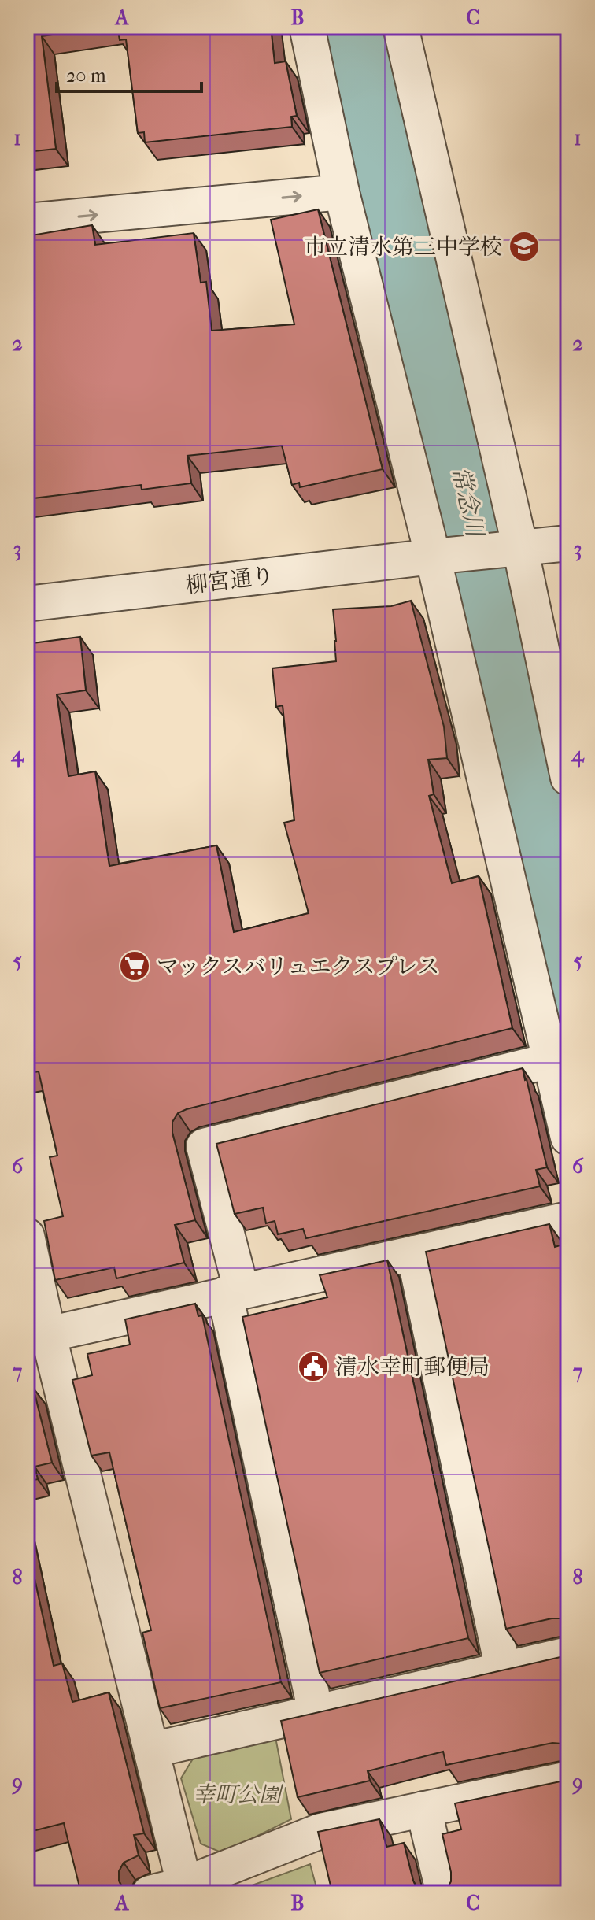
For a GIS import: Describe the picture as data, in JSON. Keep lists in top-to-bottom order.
{
  "streets": {
    "street": ["柳宮通り"]
  },
  "water": ["常念川"],
  "parks": ["幸町公園"],
  "places": {
    "school or university": ["市立清水第三中学校"],
    "supermarket": ["マックスバリュエクスプレス"],
    "public building": ["清水幸町郵便局"]
  },
  "scale_bar": "20 m",
  "grid": {
    "columns": ["A", "B", "C"],
    "rows": [
      "1",
      "2",
      "3",
      "4",
      "5",
      "6",
      "7",
      "8",
      "9"
    ]
  }
}
